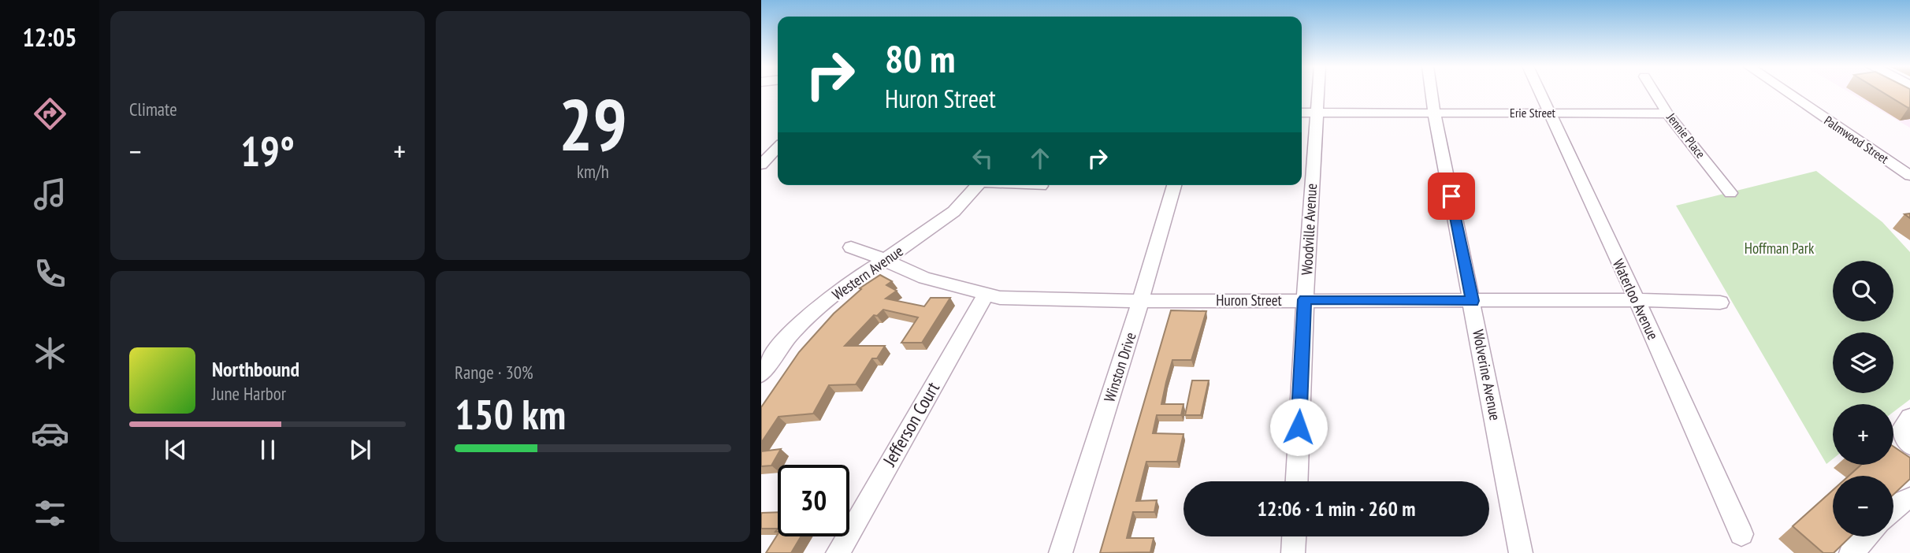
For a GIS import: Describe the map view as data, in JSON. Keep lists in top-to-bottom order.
{
  "streets": {
    "street": [
      "Erie Street",
      "Jennie Place",
      "Palmwood Street",
      "Woodville Avenue",
      "Western Avenue",
      "Waterloo Avenue",
      "Huron Street",
      "Winston Drive",
      "Wolverine Avenue",
      "Jefferson Court"
    ]
  },
  "crossings": [
    ["Erie Street", "Jennie Place"],
    ["Erie Street", "Woodville Avenue"],
    ["Erie Street", "Waterloo Avenue"],
    ["Erie Street", "Wolverine Avenue"],
    ["Woodville Avenue", "Huron Street"],
    ["Western Avenue", "Huron Street"],
    ["Waterloo Avenue", "Huron Street"],
    ["Huron Street", "Winston Drive"],
    ["Huron Street", "Wolverine Avenue"],
    ["Huron Street", "Jefferson Court"]
  ],
  "parks": ["Hoffman Park"],
  "page": {
    "tabs": "12:05",
    "tile": [
      "Climate",
      ["29", "km/h"],
      ["Range · 30%", "150 km"]
    ],
    "turn": ["80 m", "Huron Street"],
    "heat": ["−", "19°", "+"],
    "map_buttons": ["+", "−"],
    "song": ["Northbound", "June Harbor"],
    "limit": "30",
    "trip": "12:06 · 1 min · 260 m"
  }
}
